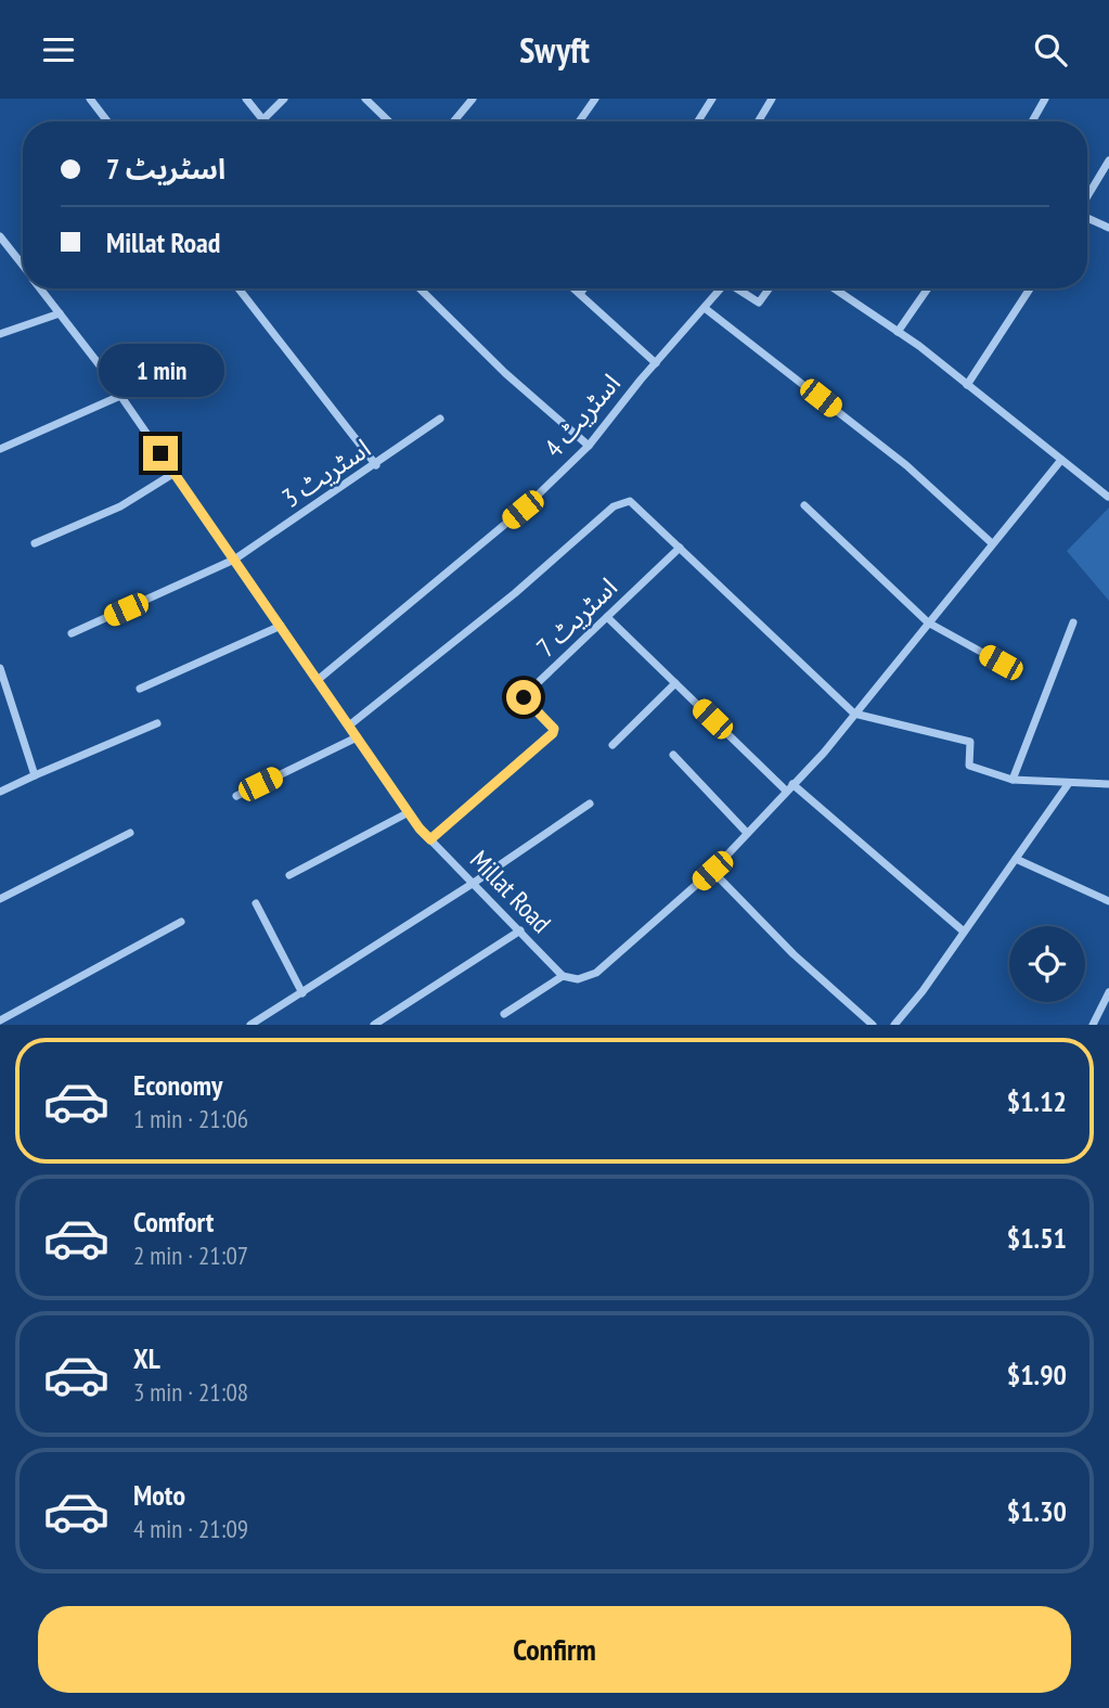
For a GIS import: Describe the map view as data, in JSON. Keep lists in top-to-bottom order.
{
  "streets": {
    "street": [
      "اسٹریٹ 4",
      "اسٹریٹ 3",
      "اسٹریٹ 7",
      "Millat Road"
    ]
  },
  "crossings": [
    ["اسٹریٹ 4", "Millat Road"],
    ["اسٹریٹ 3", "Millat Road"],
    ["اسٹریٹ 7", "Millat Road"]
  ],
  "page": {
    "header": "Swyft",
    "banner": ["اسٹریٹ 7", "Millat Road"],
    "bubble": "1 min",
    "list": [
      {
        "name": "Economy",
        "note": "1 min · 21:06",
        "value": "$1.12"
      },
      {
        "name": "Comfort",
        "note": "2 min · 21:07",
        "value": "$1.51"
      },
      {
        "name": "XL",
        "note": "3 min · 21:08",
        "value": "$1.90"
      },
      {
        "name": "Moto",
        "note": "4 min · 21:09",
        "value": "$1.30"
      }
    ],
    "buttons": "Confirm"
  }
}
